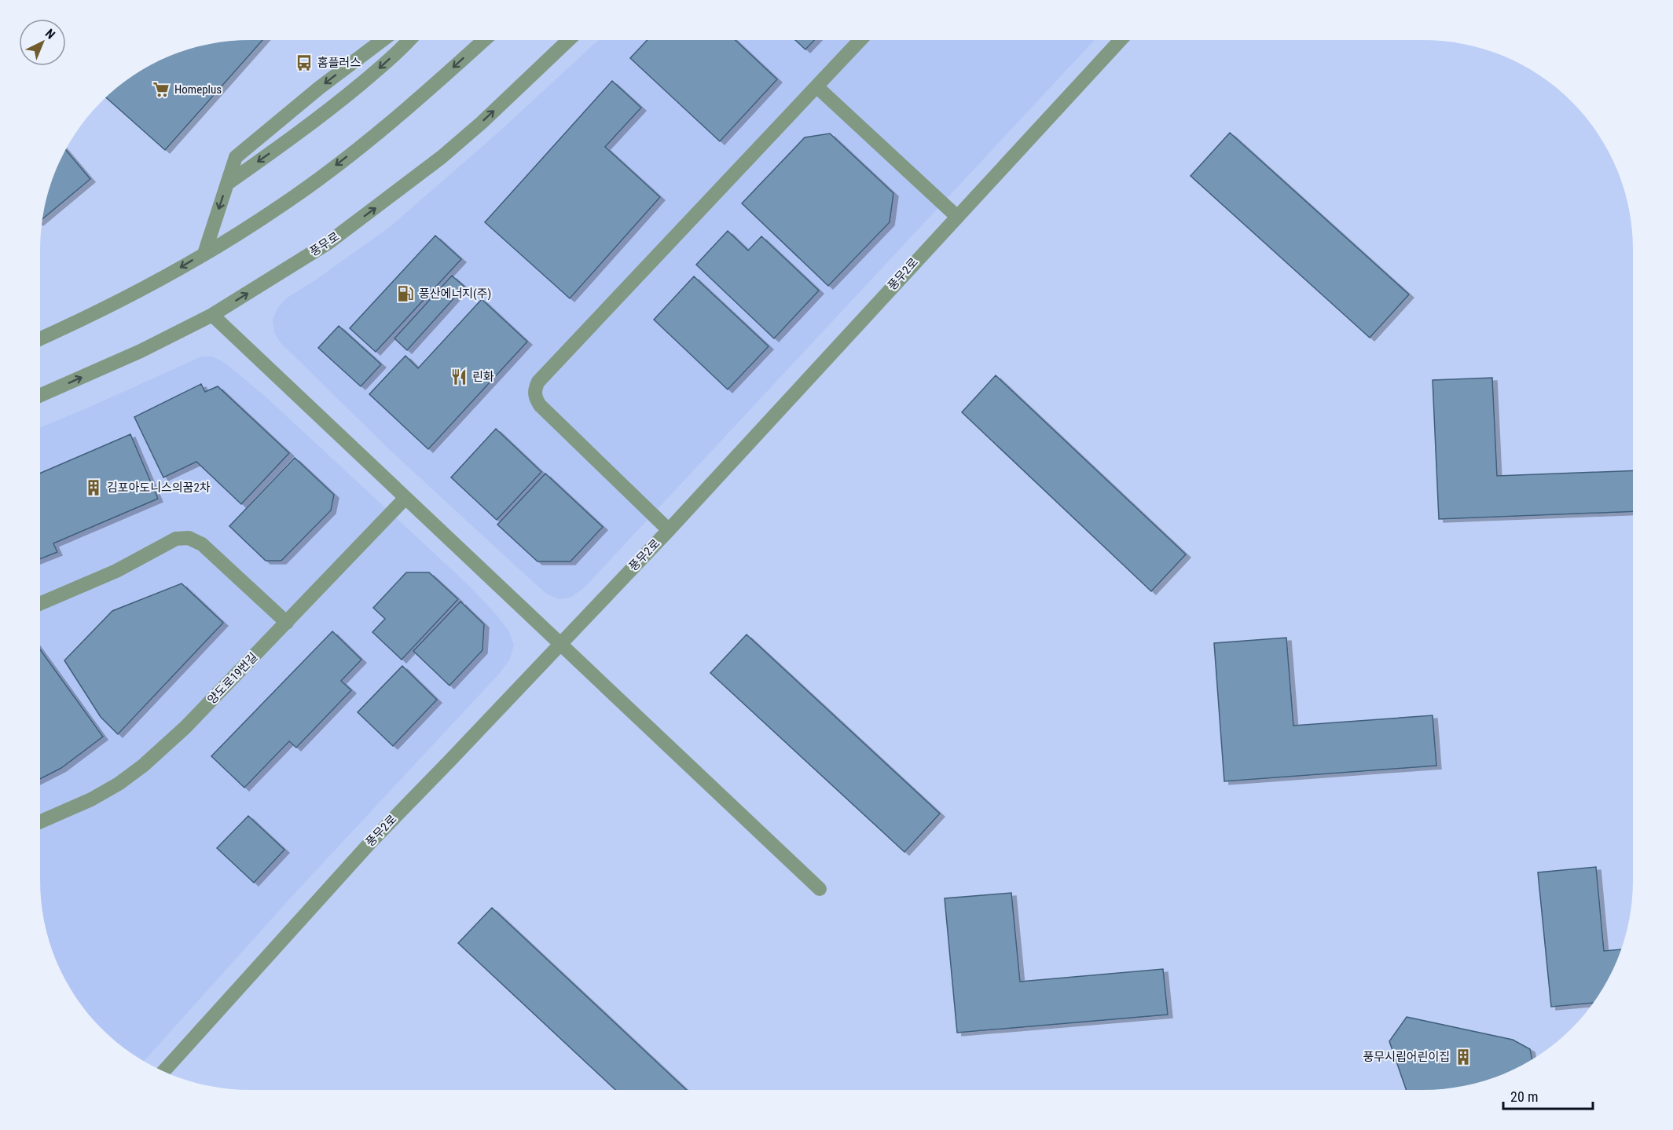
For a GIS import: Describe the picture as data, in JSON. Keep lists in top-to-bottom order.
{
  "streets": {
    "street": ["풍무로", "풍무2로", "양도로19번길"]
  },
  "places": {
    "bus stop": ["홈플러스"],
    "supermarket": ["Homeplus"],
    "fuel station": ["풍산에너지(주)"],
    "restaurant": ["린화"],
    "building": ["김포아도니스의꿈2차", "풍무시립어린이집"]
  },
  "scale_bar": "20 m",
  "north": "top right"
}
